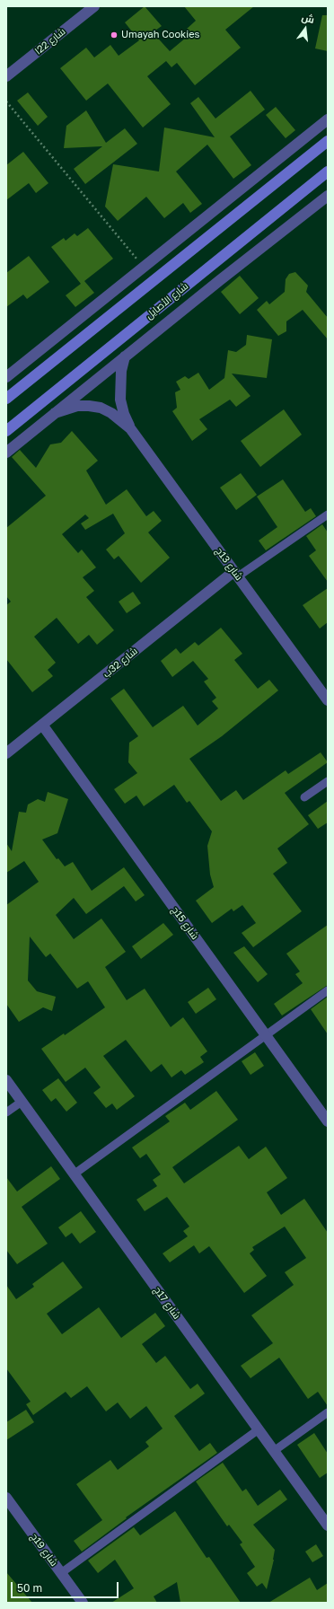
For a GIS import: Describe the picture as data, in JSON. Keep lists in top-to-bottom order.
{
  "streets": {
    "street": [
      "شارع 22ا",
      "شارع الأصايل",
      "شارع 13ج",
      "شارع 32ب",
      "شارع 15ج",
      "شارع 17ج",
      "شارع 19ج"
    ]
  },
  "crossings": [
    ["شارع 13ج", "شارع 32ب"],
    ["شارع 32ب", "شارع 15ج"]
  ],
  "places": ["Umayah Cookies"],
  "scale_bar": "50 m",
  "north": "top"
}
